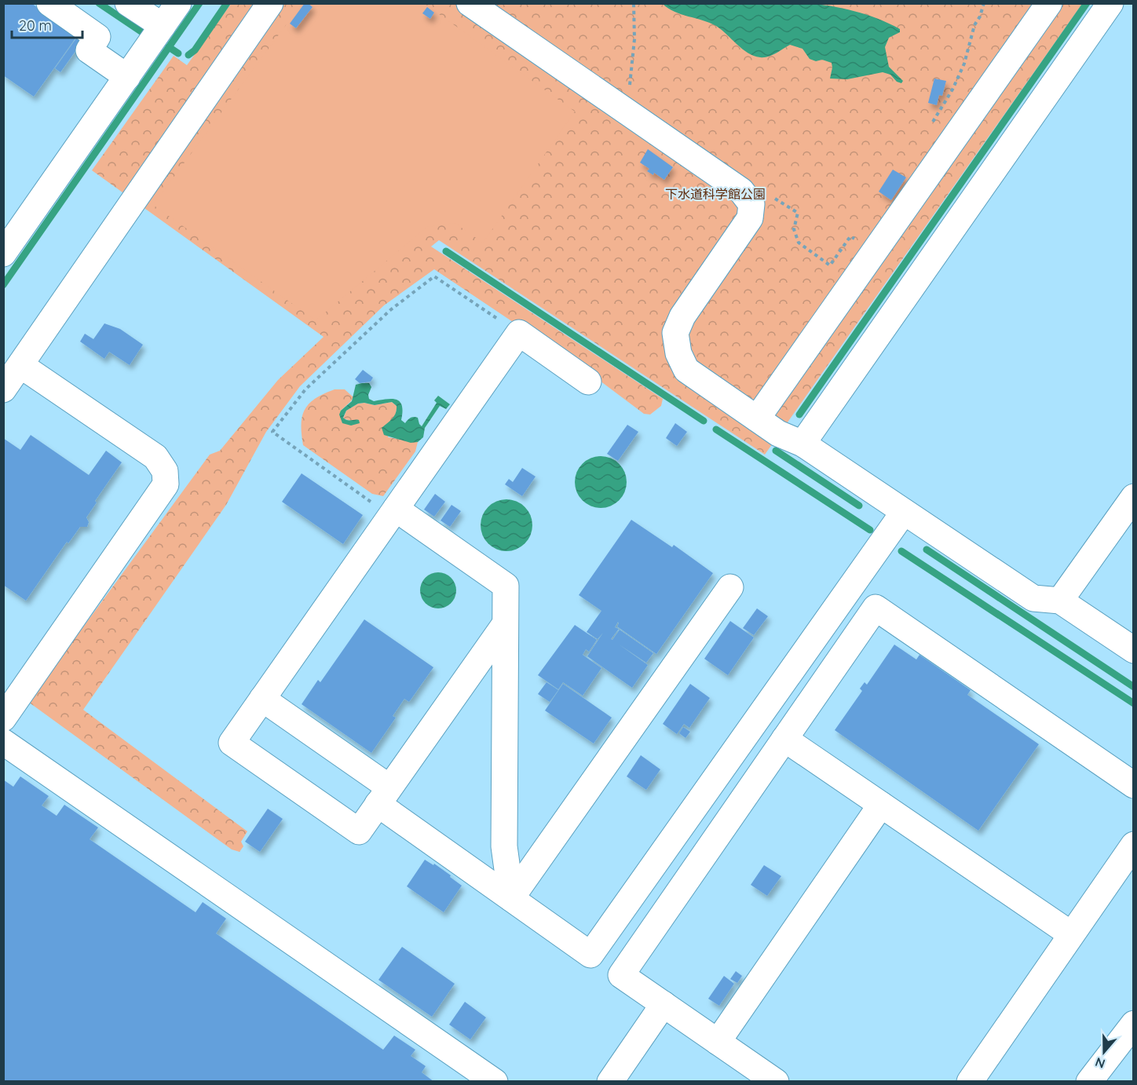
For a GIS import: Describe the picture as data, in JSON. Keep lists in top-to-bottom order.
{
  "parks": ["下水道科学館公園"],
  "scale_bar": "20 m",
  "north": "bottom"
}
